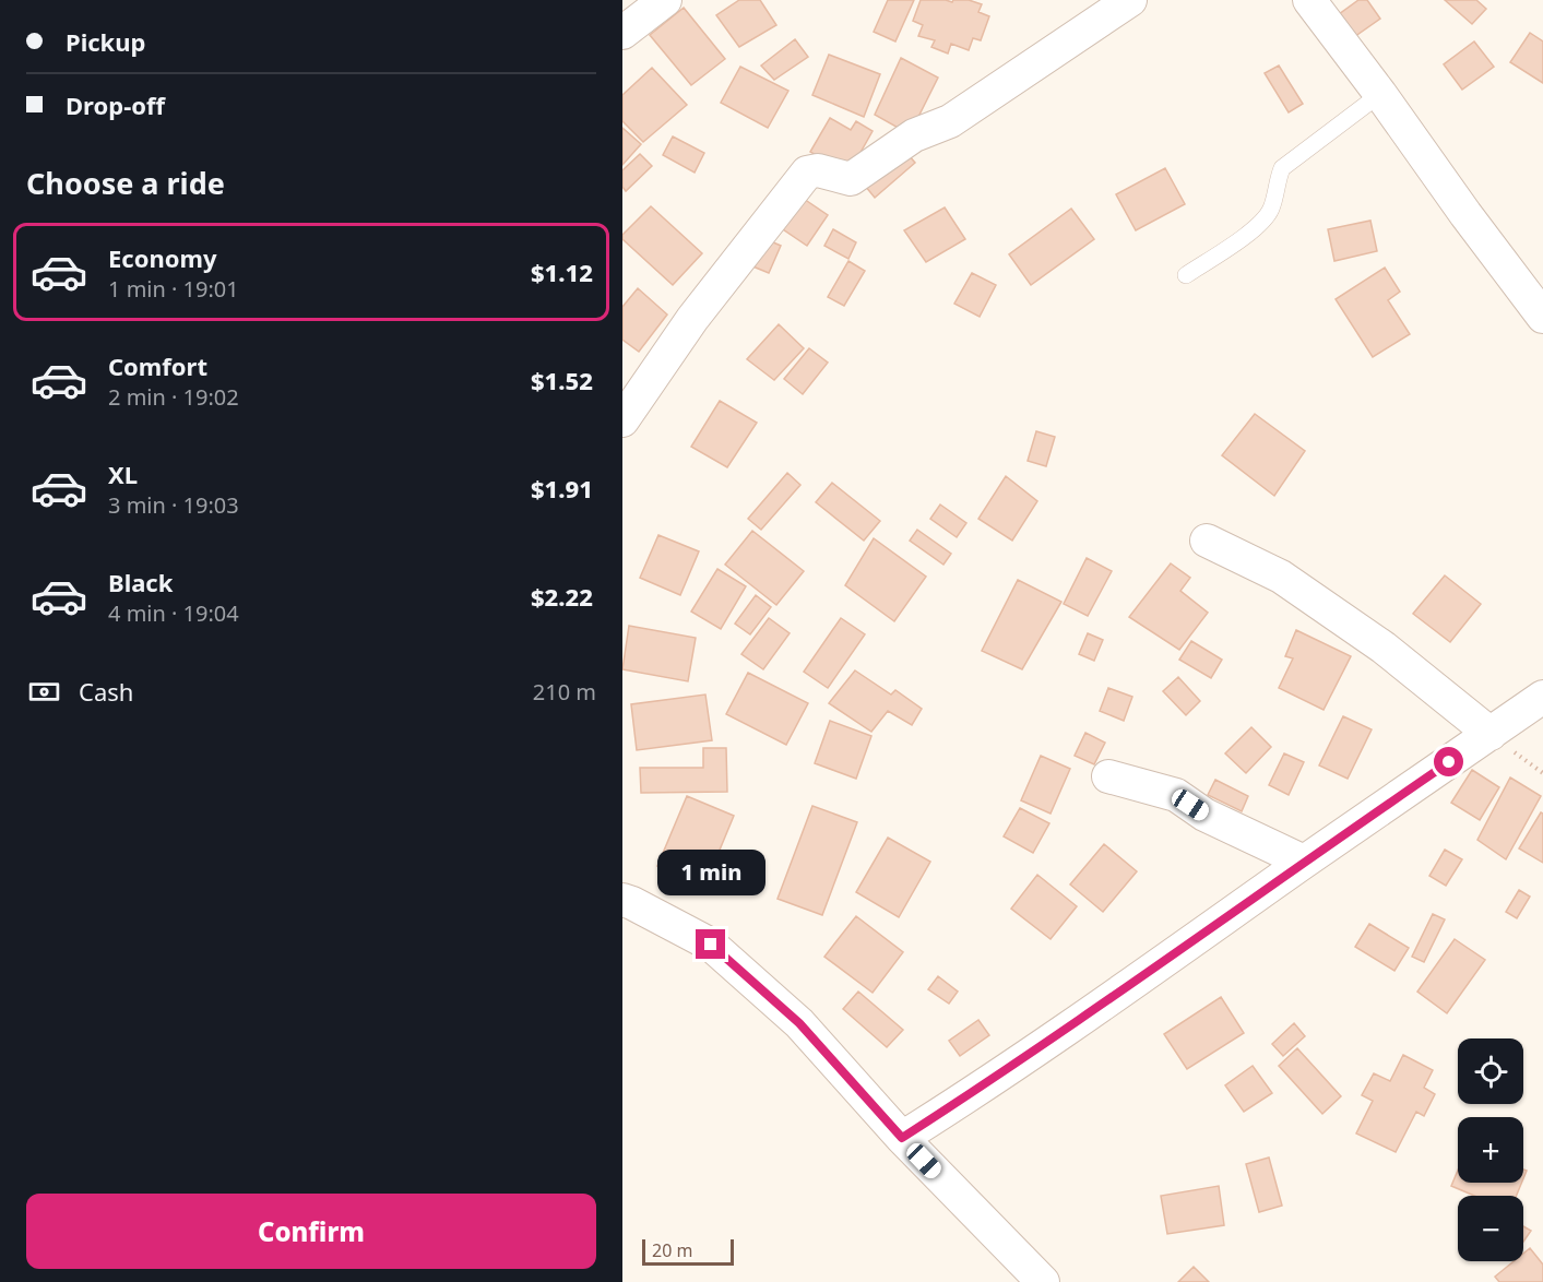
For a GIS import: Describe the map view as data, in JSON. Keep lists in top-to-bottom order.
{
  "scale_bar": "20 m",
  "page": {
    "banner": ["Pickup", "Drop-off"],
    "heading": "Choose a ride",
    "list": [
      {
        "name": "Economy",
        "note": "1 min · 19:01",
        "value": "$1.12"
      },
      {
        "name": "Comfort",
        "note": "2 min · 19:02",
        "value": "$1.52"
      },
      {
        "name": "XL",
        "note": "3 min · 19:03",
        "value": "$1.91"
      },
      {
        "name": "Black",
        "note": "4 min · 19:04",
        "value": "$2.22"
      }
    ],
    "pay": ["Cash", "210 m"],
    "bubble": "1 min",
    "map_buttons": ["+", "−"],
    "buttons": "Confirm",
    "scale": "20 m"
  }
}
